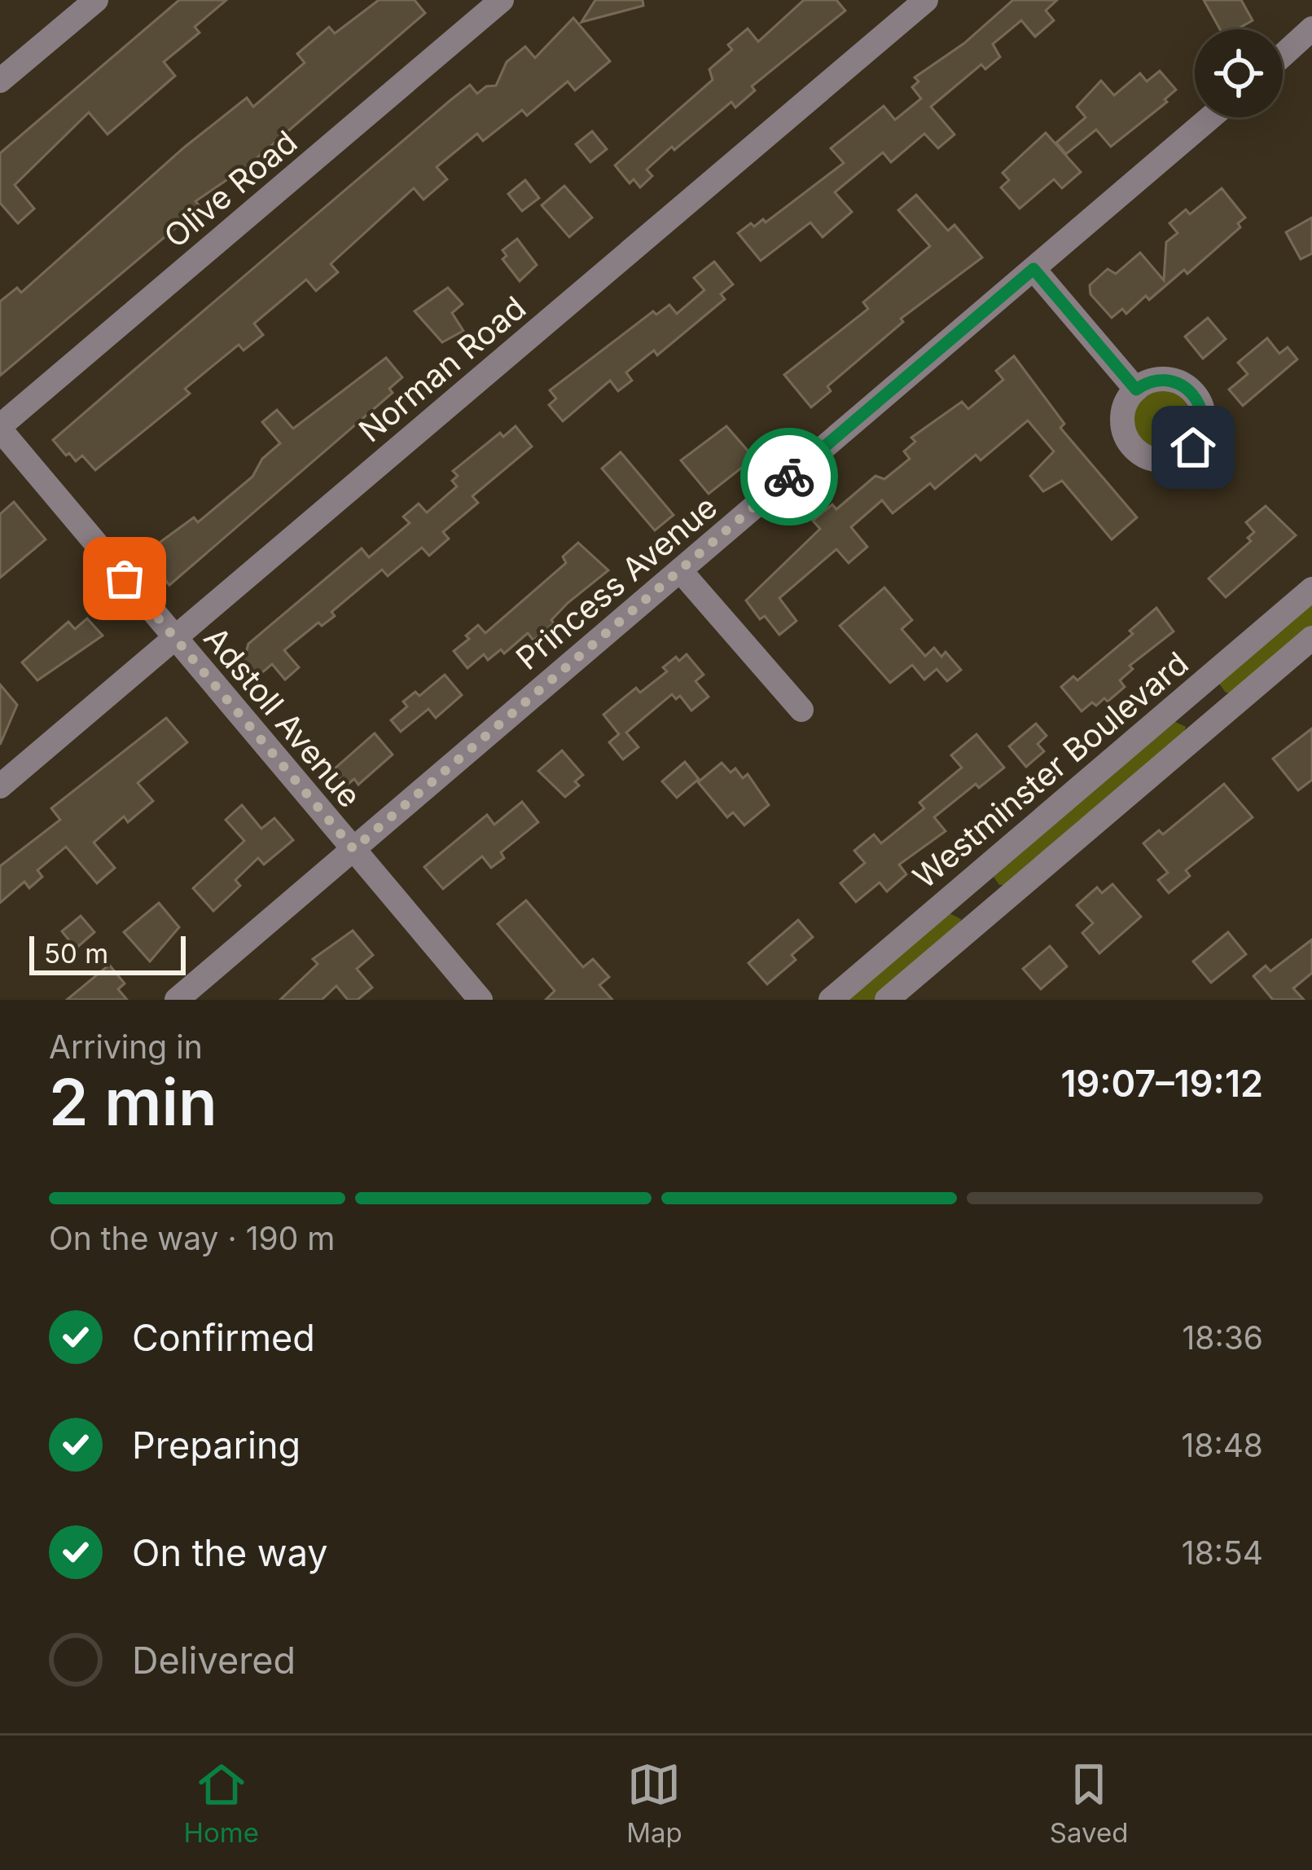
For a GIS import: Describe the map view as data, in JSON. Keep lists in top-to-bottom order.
{
  "streets": {
    "street": [
      "Olive Road",
      "Norman Road",
      "Princess Avenue",
      "Adstoll Avenue",
      "Westminster Boulevard"
    ]
  },
  "crossings": [
    ["Olive Road", "Adstoll Avenue"],
    ["Norman Road", "Adstoll Avenue"],
    ["Princess Avenue", "Adstoll Avenue"]
  ],
  "scale_bar": "50 m",
  "page": {
    "scale": "50 m",
    "heading": ["2 min", "Arriving in", "19:07–19:12"],
    "bar": "On the way · 190 m",
    "list": [
      ["Confirmed", "18:36"],
      ["Preparing", "18:48"],
      ["On the way", "18:54"],
      "Delivered"
    ],
    "tabs": ["Home", "Map", "Saved"]
  }
}
